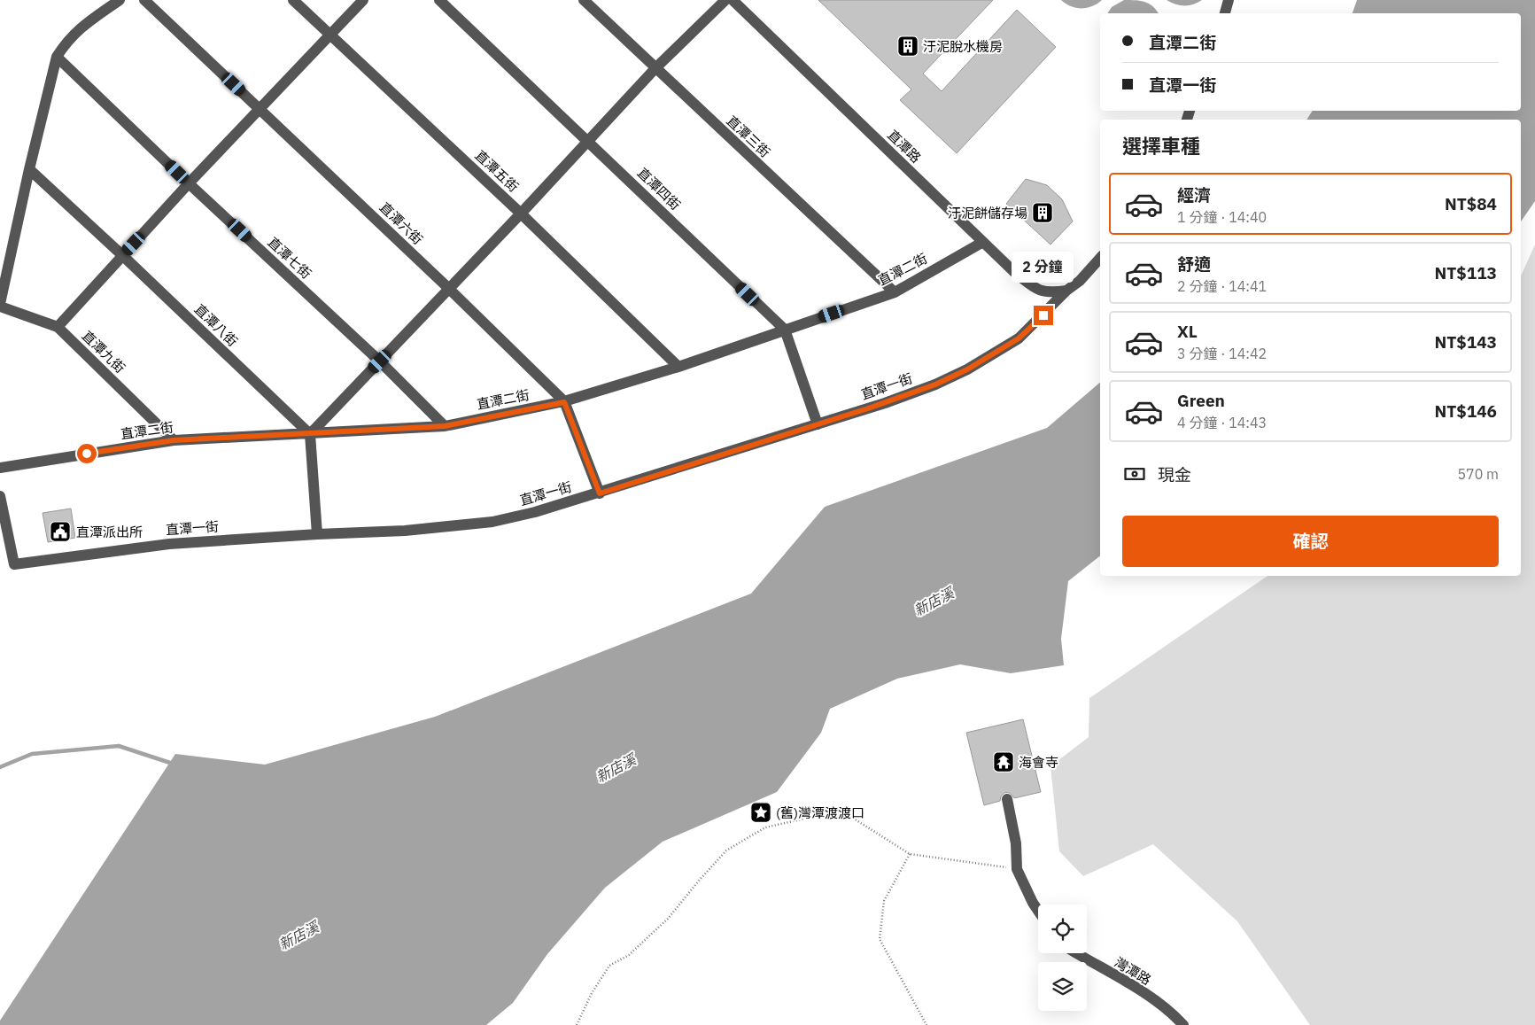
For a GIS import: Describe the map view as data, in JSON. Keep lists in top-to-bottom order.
{
  "streets": {
    "street": [
      "直潭三街",
      "直潭路",
      "直潭五街",
      "直潭四街",
      "直潭六街",
      "直潭七街",
      "直潭二街",
      "直潭八街",
      "直潭九街",
      "直潭一街",
      "灣潭路"
    ]
  },
  "crossings": [
    ["直潭三街", "直潭二街"],
    ["直潭路", "直潭二街"],
    ["直潭路", "直潭一街"],
    ["直潭五街", "直潭二街"],
    ["直潭四街", "直潭二街"],
    ["直潭四街", "直潭一街"],
    ["直潭六街", "直潭二街"],
    ["直潭六街", "直潭一街"],
    ["直潭七街", "直潭二街"],
    ["直潭二街", "直潭八街"],
    ["直潭二街", "直潭九街"]
  ],
  "water": ["新店溪"],
  "places": {
    "building": ["汙泥脫水機房", "汙泥餅儲存場"],
    "public building": ["直潭派出所"],
    "temple": ["海會寺"],
    "place": ["(舊)灣潭渡渡口"]
  },
  "page": {
    "banner": ["直潭二街", "直潭一街"],
    "heading": "選擇車種",
    "list": [
      {
        "name": "經濟",
        "note": "1 分鐘 · 14:40",
        "value": "NT$84"
      },
      {
        "name": "舒適",
        "note": "2 分鐘 · 14:41",
        "value": "NT$113"
      },
      {
        "name": "XL",
        "note": "3 分鐘 · 14:42",
        "value": "NT$143"
      },
      {
        "name": "Green",
        "note": "4 分鐘 · 14:43",
        "value": "NT$146"
      }
    ],
    "bubble": "2 分鐘",
    "pay": ["現金", "570 m"],
    "buttons": "確認"
  }
}
